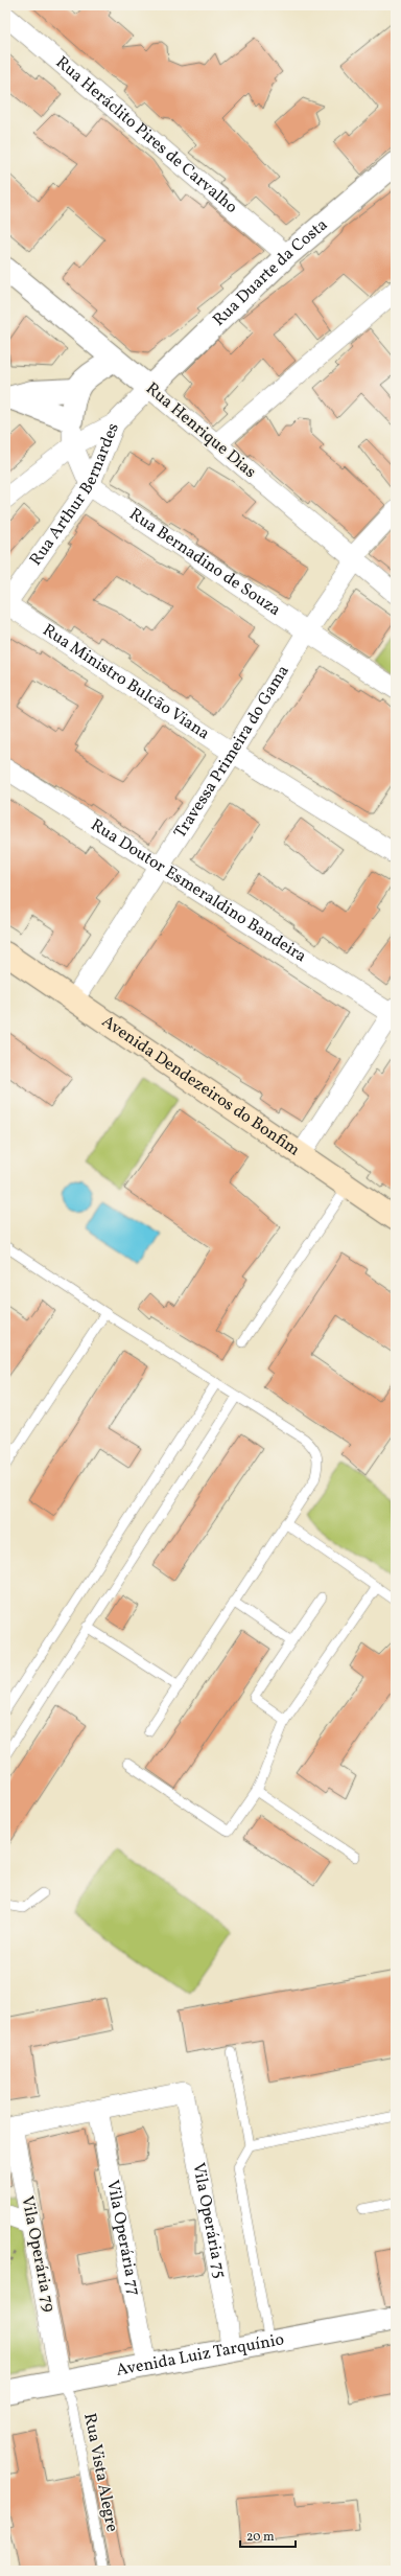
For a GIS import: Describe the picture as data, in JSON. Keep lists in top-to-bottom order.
{
  "streets": {
    "main road": ["Avenida Dendezeiros do Bonfim"],
    "street": [
      "Rua Heráclito Pires de Carvalho",
      "Rua Duarte da Costa",
      "Rua Henrique Dias",
      "Rua Arthur Bernardes",
      "Rua Bernadino de Souza",
      "Rua Ministro Bulcão Viana",
      "Travessa Primeira do Gama",
      "Rua Doutor Esmeraldino Bandeira",
      "Vila Operária 75",
      "Vila Operária 77",
      "Vila Operária 79",
      "Avenida Luiz Tarquínio"
    ],
    "lane": ["Rua Vista Alegre"]
  },
  "crossings": [
    ["Rua Heráclito Pires de Carvalho", "Rua Duarte da Costa"],
    ["Rua Duarte da Costa", "Rua Henrique Dias"],
    ["Rua Duarte da Costa", "Rua Arthur Bernardes"],
    ["Rua Henrique Dias", "Rua Arthur Bernardes"],
    ["Rua Henrique Dias", "Travessa Primeira do Gama"],
    ["Rua Arthur Bernardes", "Rua Bernadino de Souza"],
    ["Rua Arthur Bernardes", "Rua Ministro Bulcão Viana"],
    ["Rua Bernadino de Souza", "Travessa Primeira do Gama"],
    ["Rua Ministro Bulcão Viana", "Travessa Primeira do Gama"],
    ["Travessa Primeira do Gama", "Rua Doutor Esmeraldino Bandeira"],
    ["Travessa Primeira do Gama", "Avenida Dendezeiros do Bonfim"],
    ["Vila Operária 75", "Vila Operária 77"],
    ["Vila Operária 75", "Vila Operária 79"],
    ["Vila Operária 75", "Avenida Luiz Tarquínio"],
    ["Vila Operária 77", "Vila Operária 79"],
    ["Vila Operária 77", "Avenida Luiz Tarquínio"],
    ["Vila Operária 79", "Avenida Luiz Tarquínio"],
    ["Vila Operária 79", "Rua Vista Alegre"],
    ["Avenida Luiz Tarquínio", "Rua Vista Alegre"]
  ],
  "scale_bar": "20 m"
}
